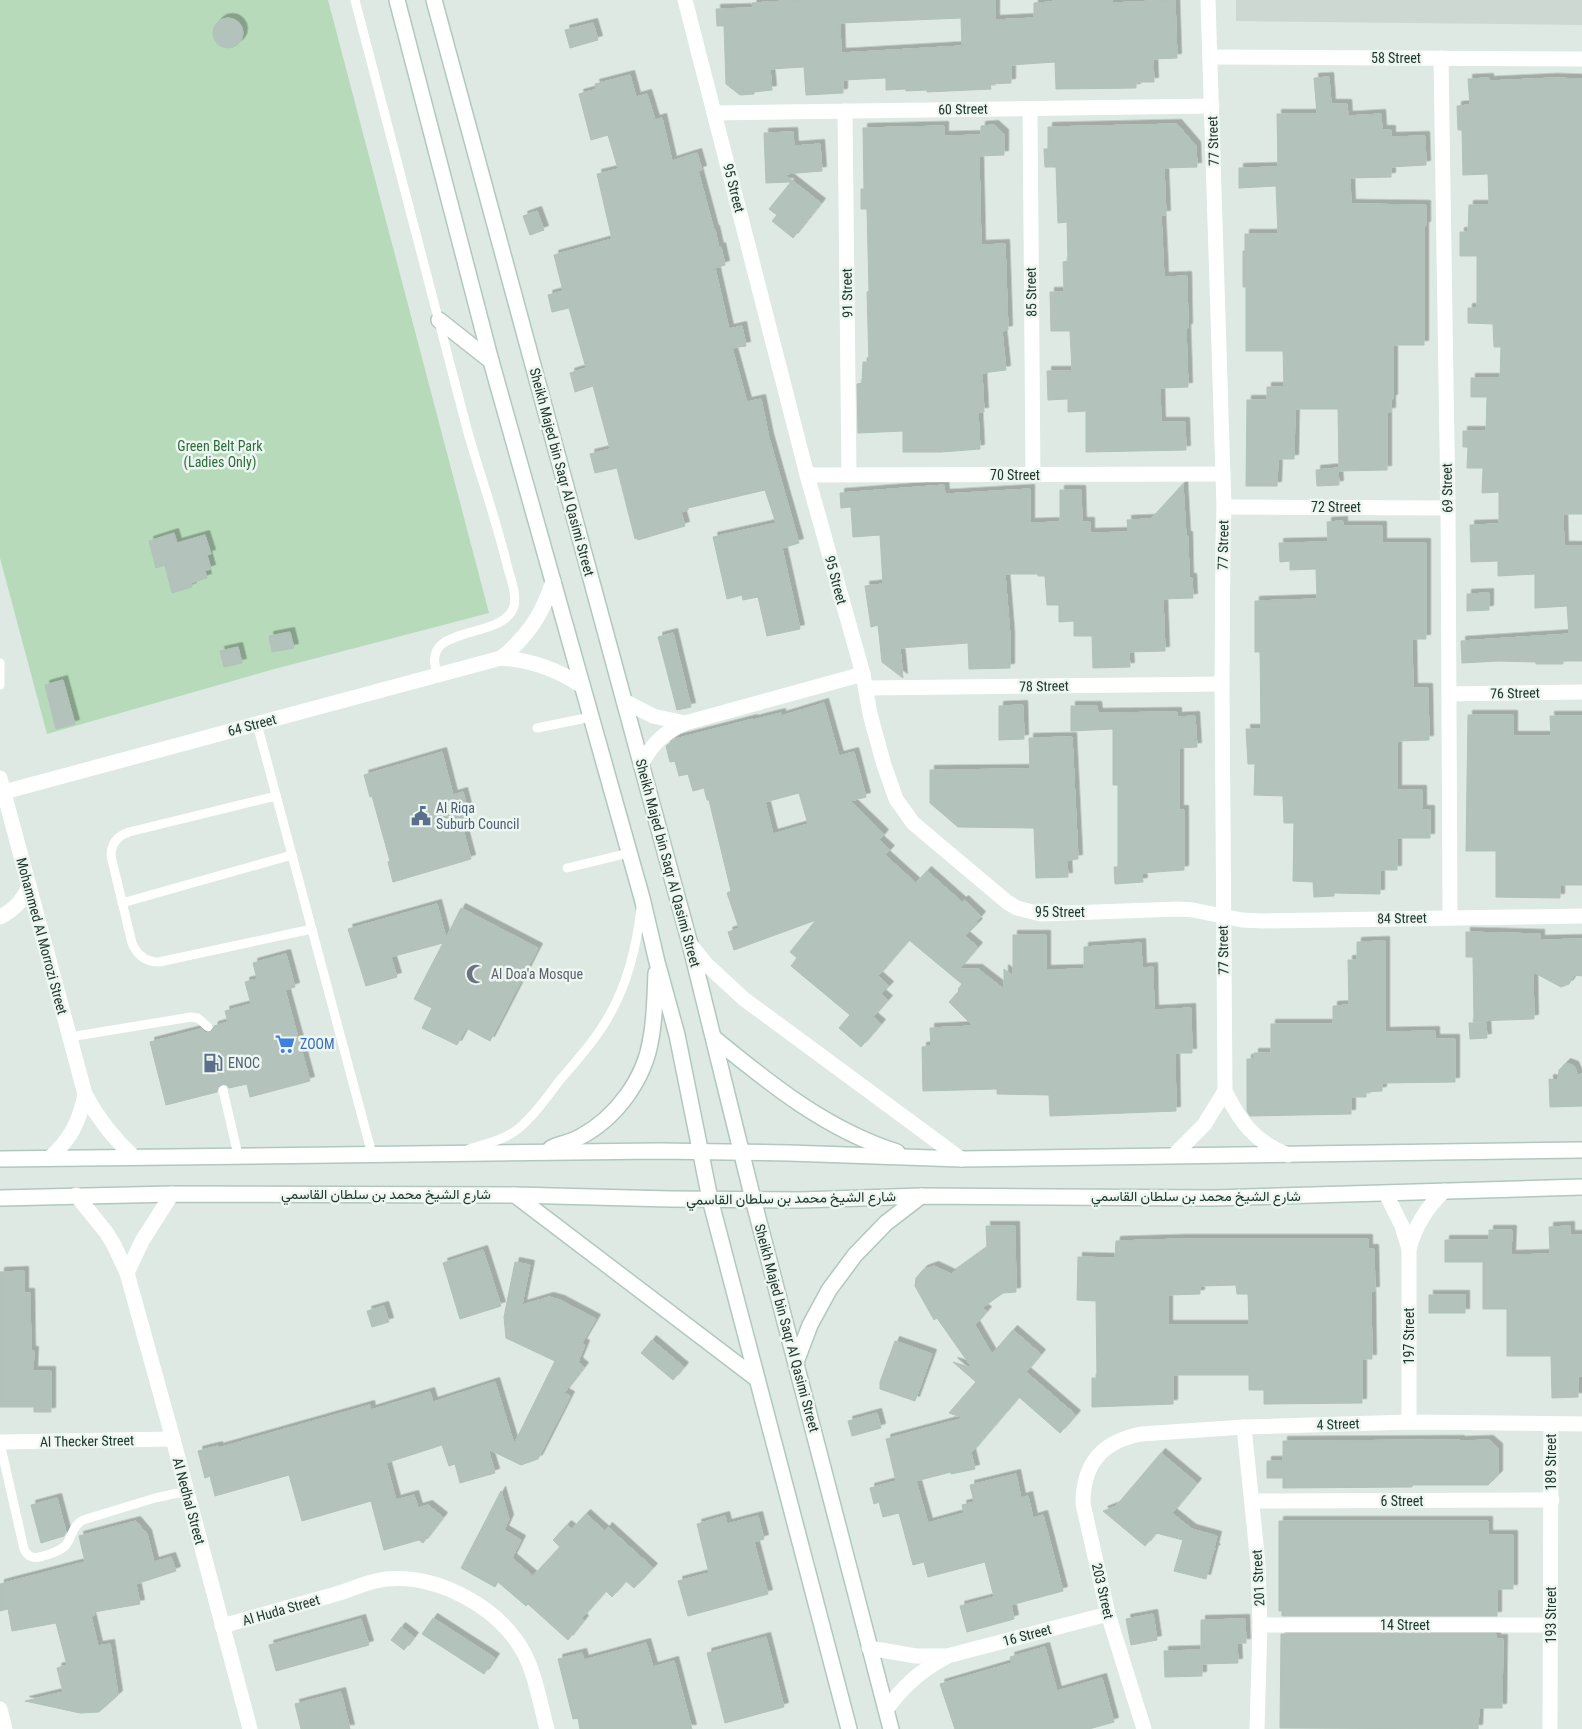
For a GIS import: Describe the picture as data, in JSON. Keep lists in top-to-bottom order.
{
  "streets": {
    "street": [
      "58 Street",
      "60 Street",
      "77 Street",
      "95 Street",
      "85 Street",
      "91 Street",
      "Sheikh Majed bin Saqr Al Qasimi Street",
      "70 Street",
      "69 Street",
      "72 Street",
      "78 Street",
      "76 Street",
      "64 Street",
      "84 Street",
      "Mohammed Al Morrozi Street",
      "شارع الشيخ محمد بن سلطان القاسمي",
      "197 Street",
      "4 Street",
      "Al Thecker Street",
      "189 Street",
      "Al Nedhal Street",
      "6 Street",
      "201 Street",
      "203 Street",
      "Al Huda Street",
      "193 Street",
      "14 Street",
      "16 Street"
    ]
  },
  "crossings": [
    ["58 Street", "77 Street"],
    ["58 Street", "69 Street"],
    ["60 Street", "77 Street"],
    ["60 Street", "95 Street"],
    ["60 Street", "85 Street"],
    ["60 Street", "91 Street"],
    ["77 Street", "95 Street"],
    ["77 Street", "70 Street"],
    ["77 Street", "72 Street"],
    ["77 Street", "78 Street"],
    ["77 Street", "84 Street"],
    ["95 Street", "70 Street"],
    ["95 Street", "78 Street"],
    ["95 Street", "84 Street"],
    ["85 Street", "70 Street"],
    ["91 Street", "70 Street"],
    ["Sheikh Majed bin Saqr Al Qasimi Street", "شارع الشيخ محمد بن سلطان القاسمي"],
    ["Sheikh Majed bin Saqr Al Qasimi Street", "16 Street"],
    ["69 Street", "72 Street"],
    ["69 Street", "76 Street"],
    ["69 Street", "84 Street"],
    ["64 Street", "Mohammed Al Morrozi Street"],
    ["شارع الشيخ محمد بن سلطان القاسمي", "Al Nedhal Street"],
    ["197 Street", "4 Street"],
    ["4 Street", "189 Street"],
    ["4 Street", "201 Street"],
    ["4 Street", "203 Street"],
    ["Al Thecker Street", "Al Nedhal Street"],
    ["189 Street", "6 Street"],
    ["189 Street", "193 Street"],
    ["Al Nedhal Street", "Al Huda Street"],
    ["6 Street", "201 Street"],
    ["6 Street", "193 Street"],
    ["201 Street", "14 Street"],
    ["203 Street", "16 Street"],
    ["193 Street", "14 Street"]
  ],
  "parks": ["Green Belt Park (Ladies Only)"],
  "places": {
    "public building": ["Al Riqa Suburb Council"],
    "mosque": ["Al Doa'a Mosque"],
    "supermarket": ["ZOOM"],
    "fuel station": ["ENOC"]
  }
}
